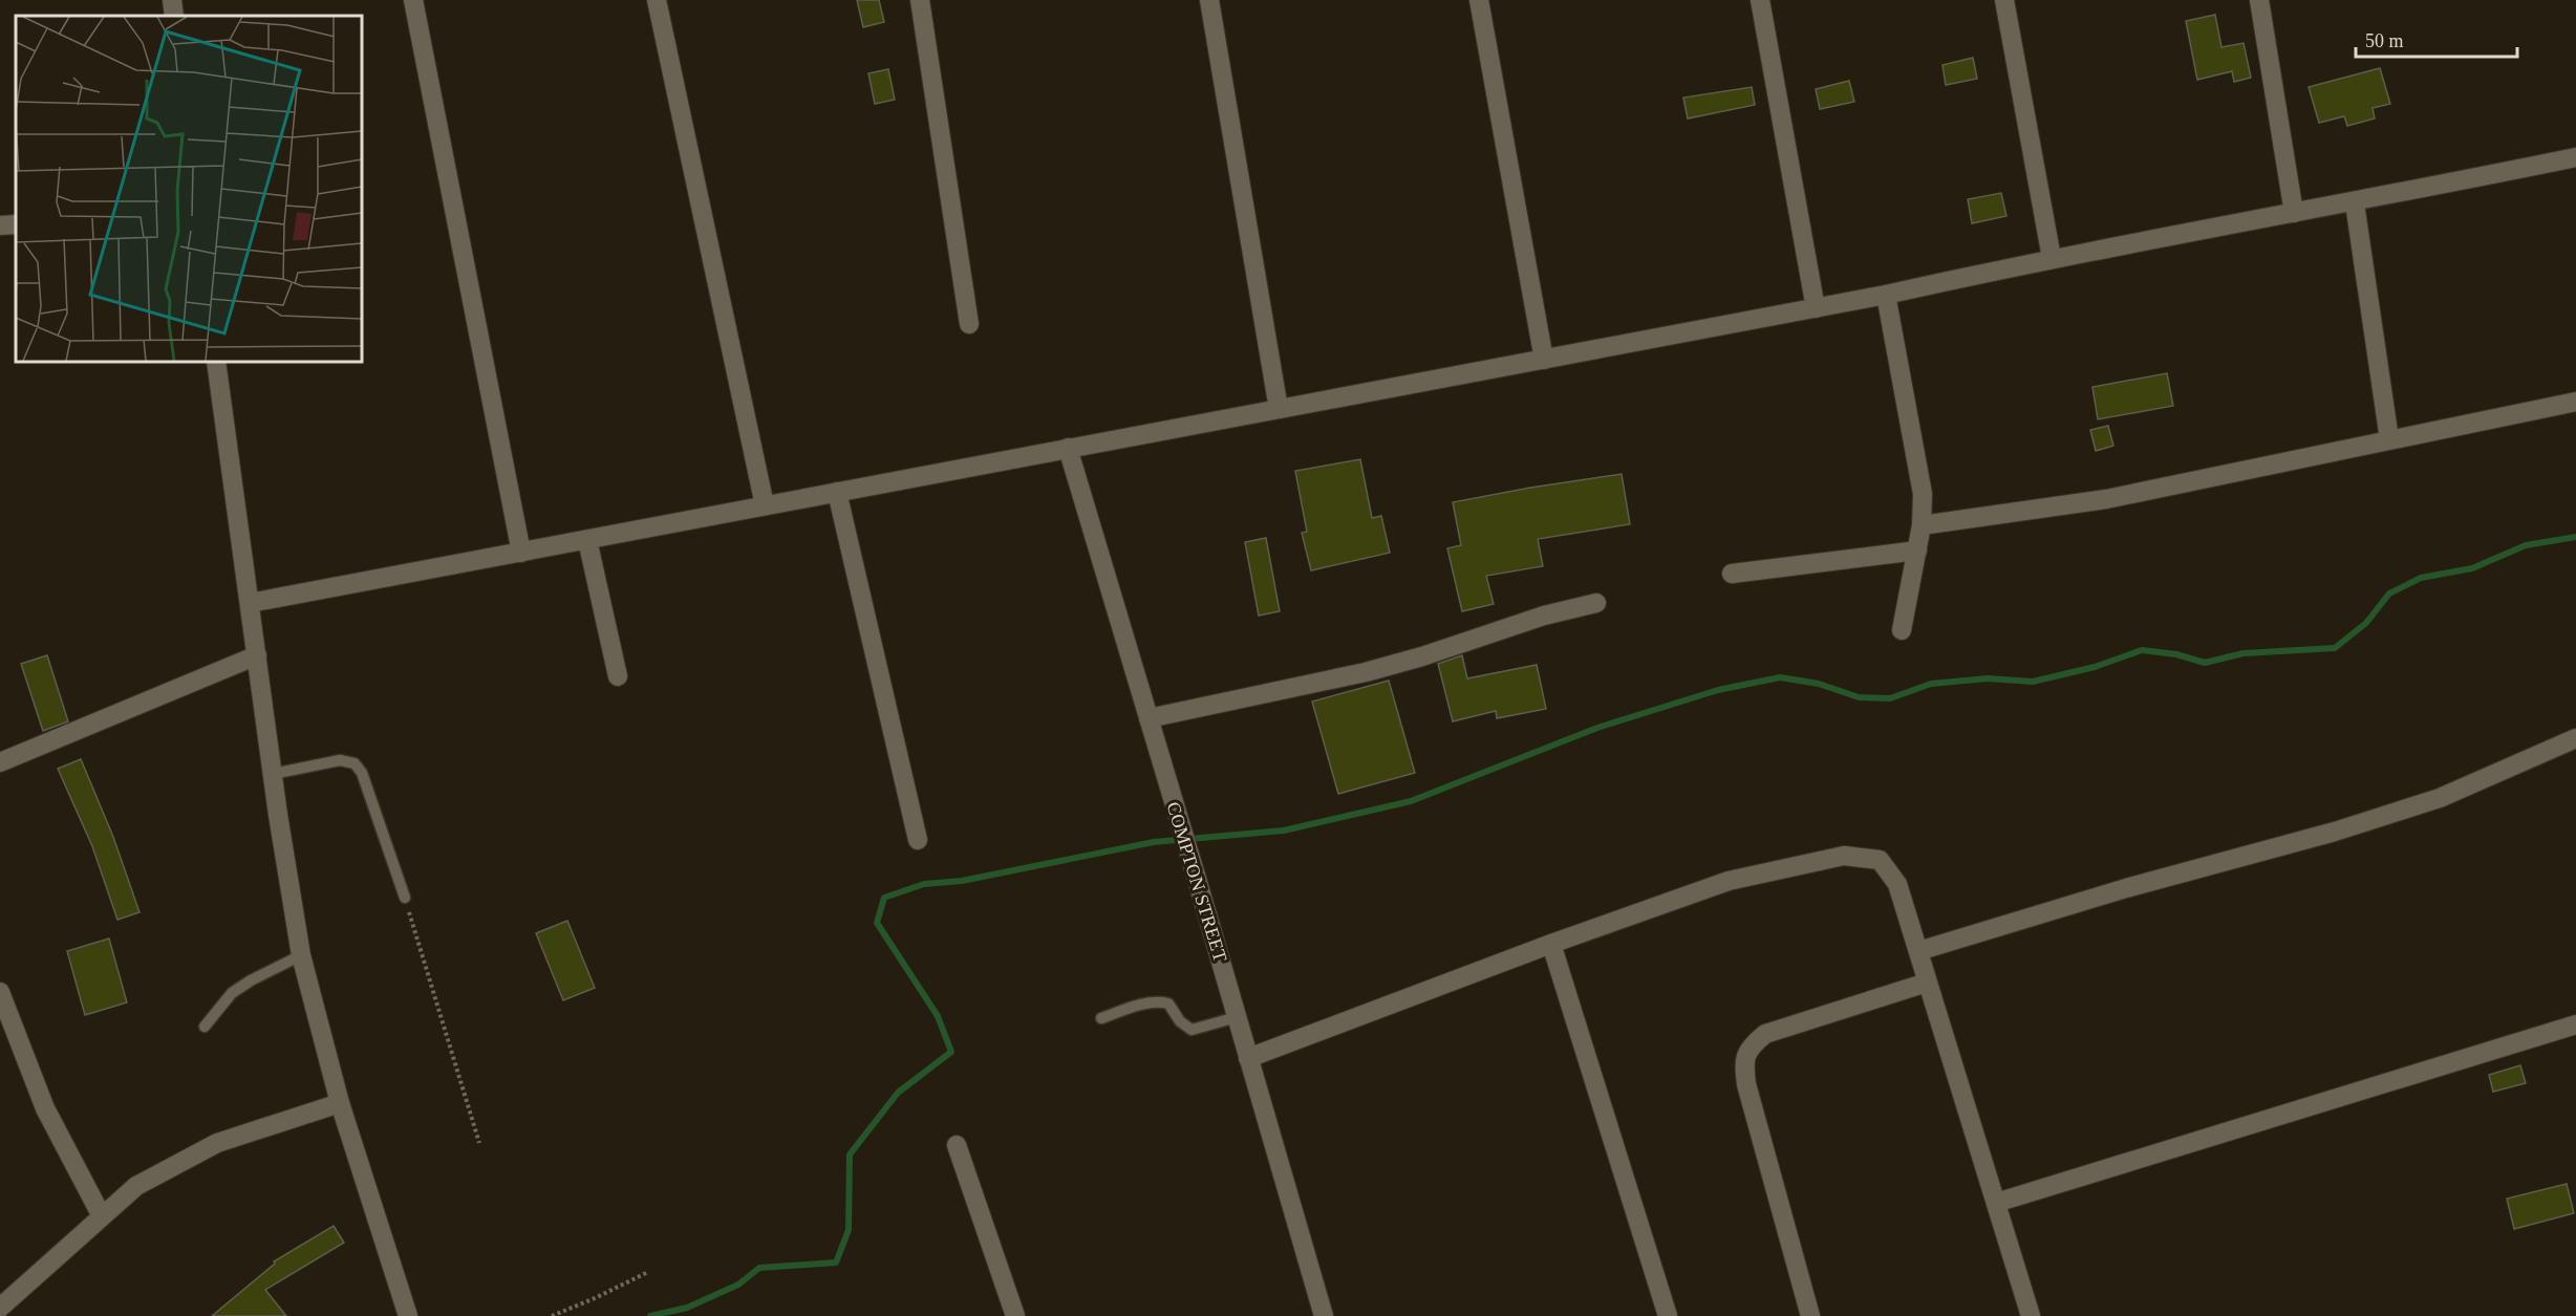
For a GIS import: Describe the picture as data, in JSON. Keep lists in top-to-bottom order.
{
  "streets": {
    "street": ["COMPTON STREET"]
  },
  "scale_bar": "50 m"
}
